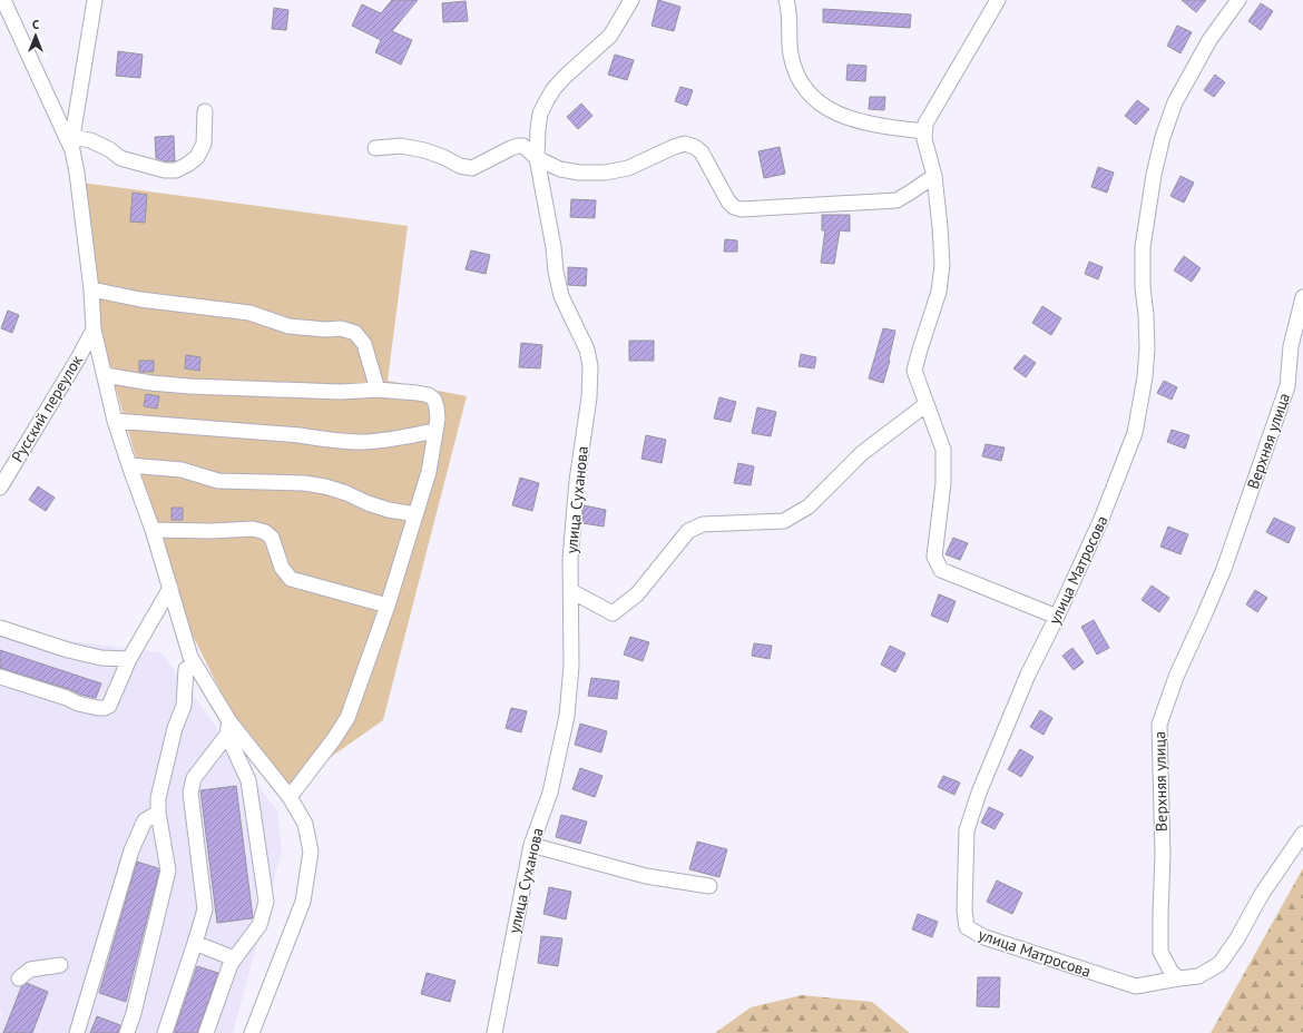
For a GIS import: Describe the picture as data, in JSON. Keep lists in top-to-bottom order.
{
  "streets": {
    "street": [
      "Русский переулок",
      "Верхняя улица",
      "улица Суханова",
      "улица Матросова"
    ]
  },
  "crossings": [
    ["Верхняя улица", "улица Матросова"]
  ],
  "north": "top"
}
